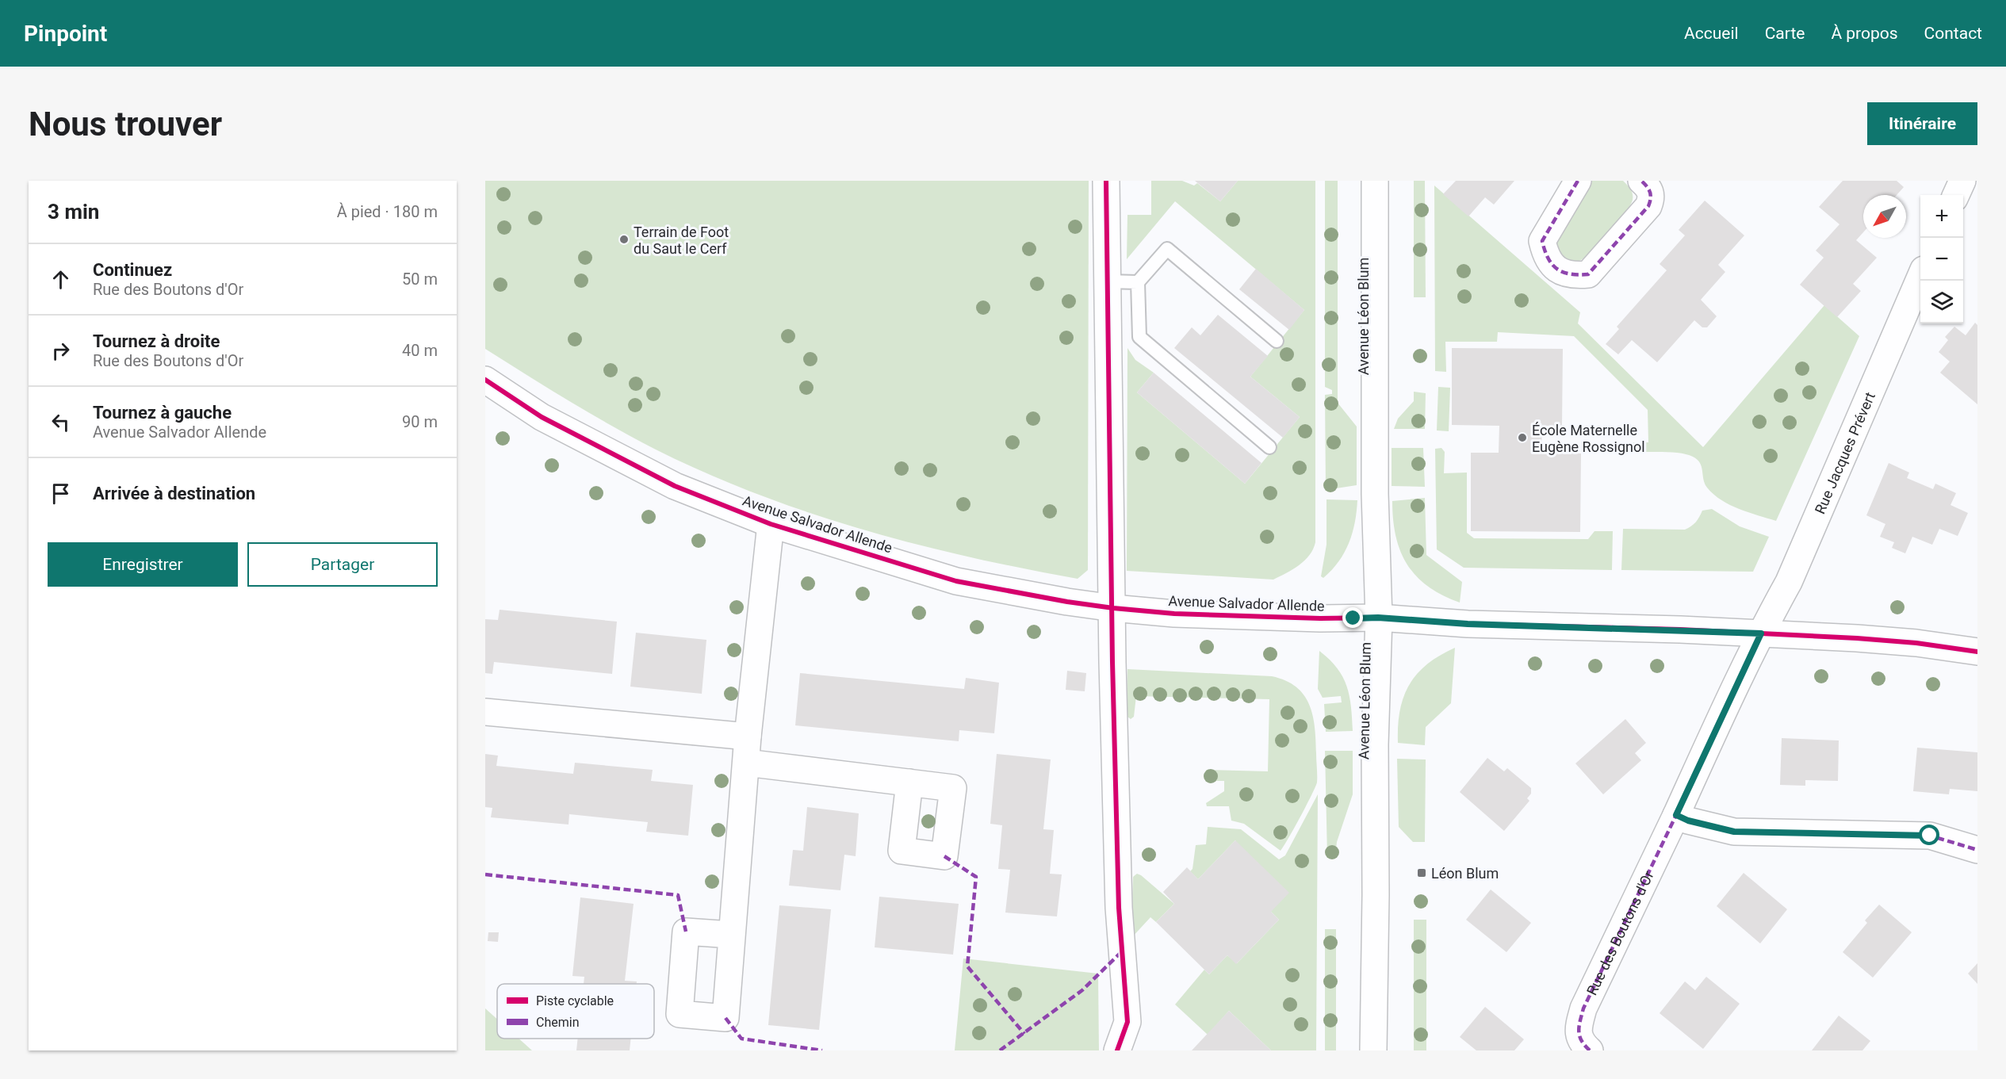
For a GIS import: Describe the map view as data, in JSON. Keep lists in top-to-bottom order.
{
  "streets": {
    "street": [
      "Avenue Léon Blum",
      "Rue Jacques Prévert",
      "Avenue Salvador Allende",
      "Rue des Boutons d'Or"
    ]
  },
  "crossings": [
    ["Avenue Léon Blum", "Avenue Salvador Allende"],
    ["Rue Jacques Prévert", "Avenue Salvador Allende"],
    ["Rue Jacques Prévert", "Rue des Boutons d'Or"],
    ["Avenue Salvador Allende", "Rue des Boutons d'Or"]
  ],
  "places": {
    "other": ["Terrain de Foot du Saut le Cerf", "École Maternelle Eugène Rossignol"],
    "transit": ["Léon Blum"]
  },
  "legend": ["Piste cyclable", "Chemin"],
  "north": "bottom left",
  "page": {
    "header": "Pinpoint",
    "nav": [
      "Accueil",
      "Carte",
      "À propos",
      "Contact"
    ],
    "buttons": [
      "Itinéraire",
      ["Enregistrer", "Partager"]
    ],
    "title": "Nous trouver",
    "heading": ["3 min", "À pied · 180 m"],
    "map_buttons": ["+", "−"],
    "list": [
      ["Continuez", "Rue des Boutons d'Or", "50 m"],
      ["Tournez à droite", "Rue des Boutons d'Or", "40 m"],
      ["Tournez à gauche", "Avenue Salvador Allende", "90 m"],
      "Arrivée à destination"
    ]
  }
}
